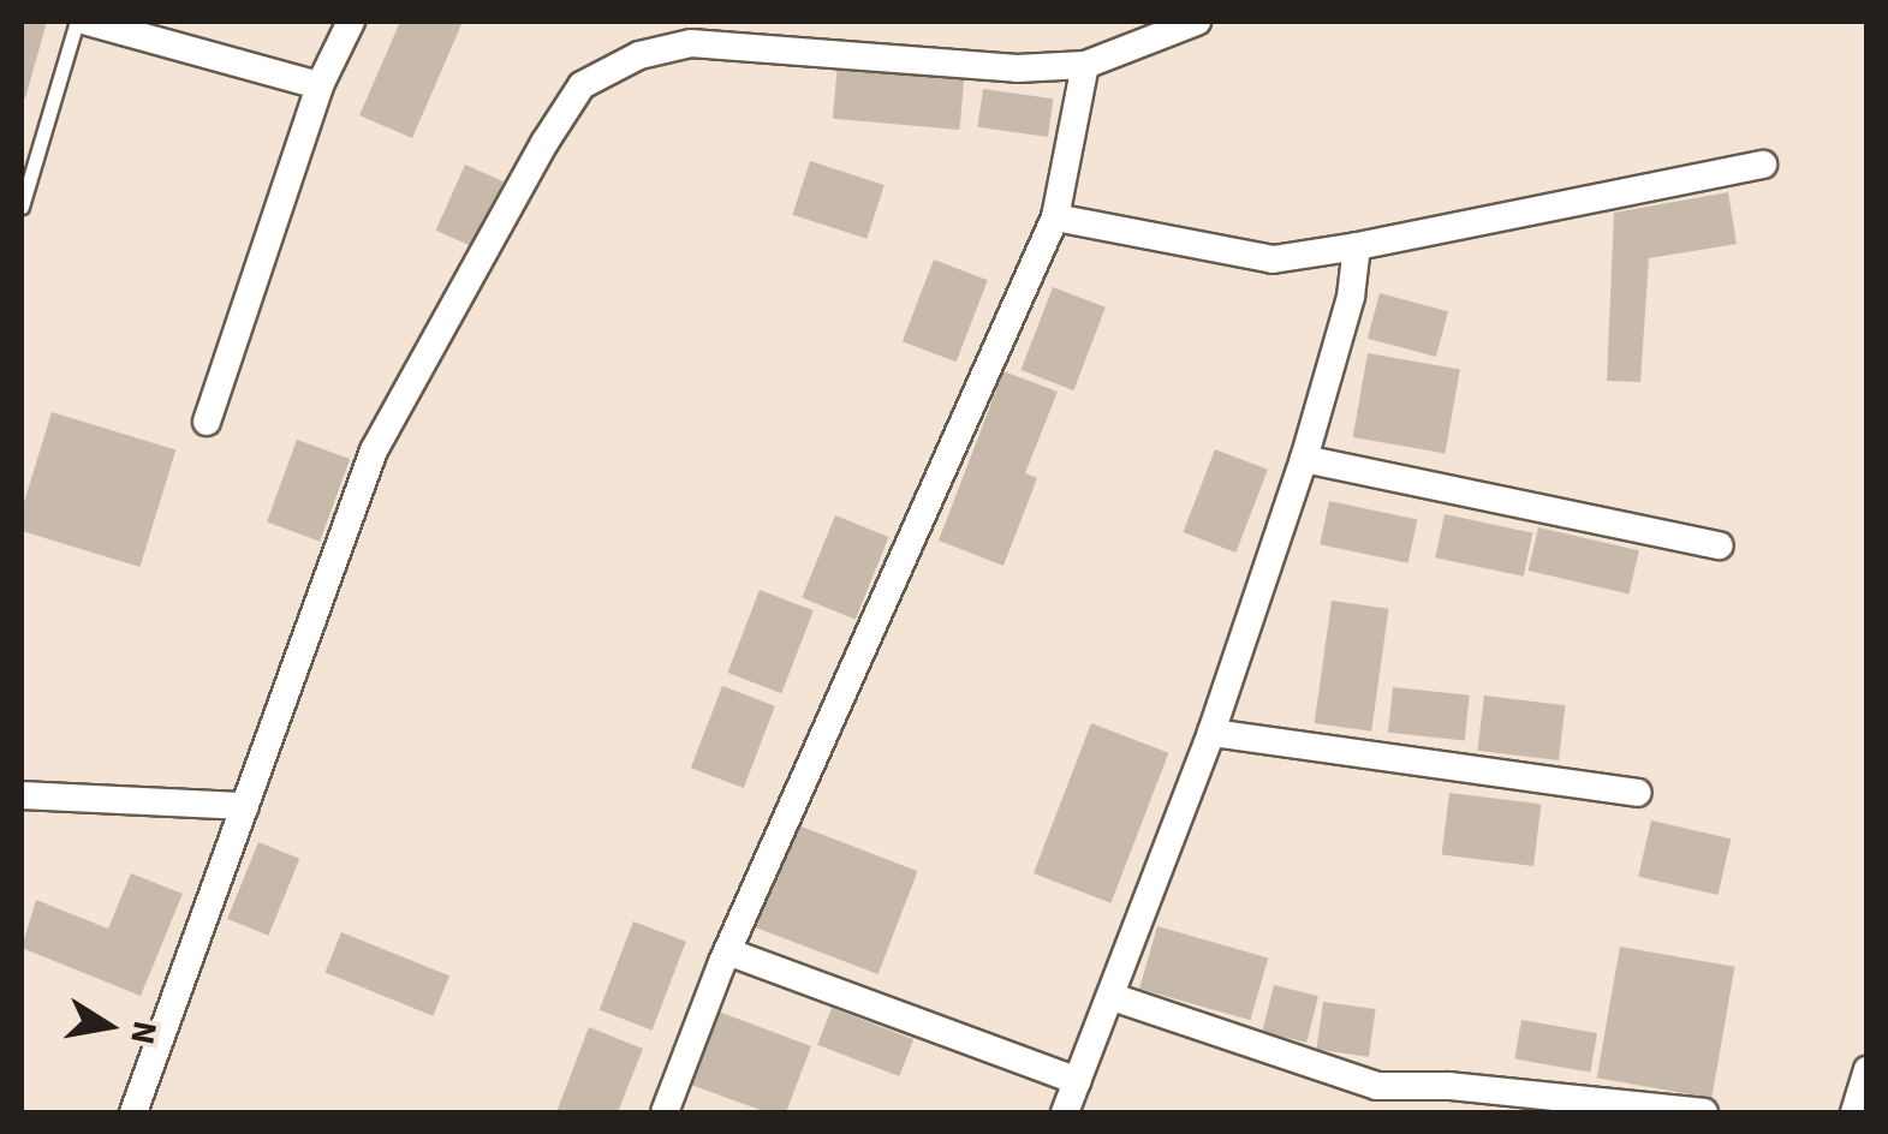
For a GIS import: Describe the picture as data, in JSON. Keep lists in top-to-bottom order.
{
  "north": "right"
}
